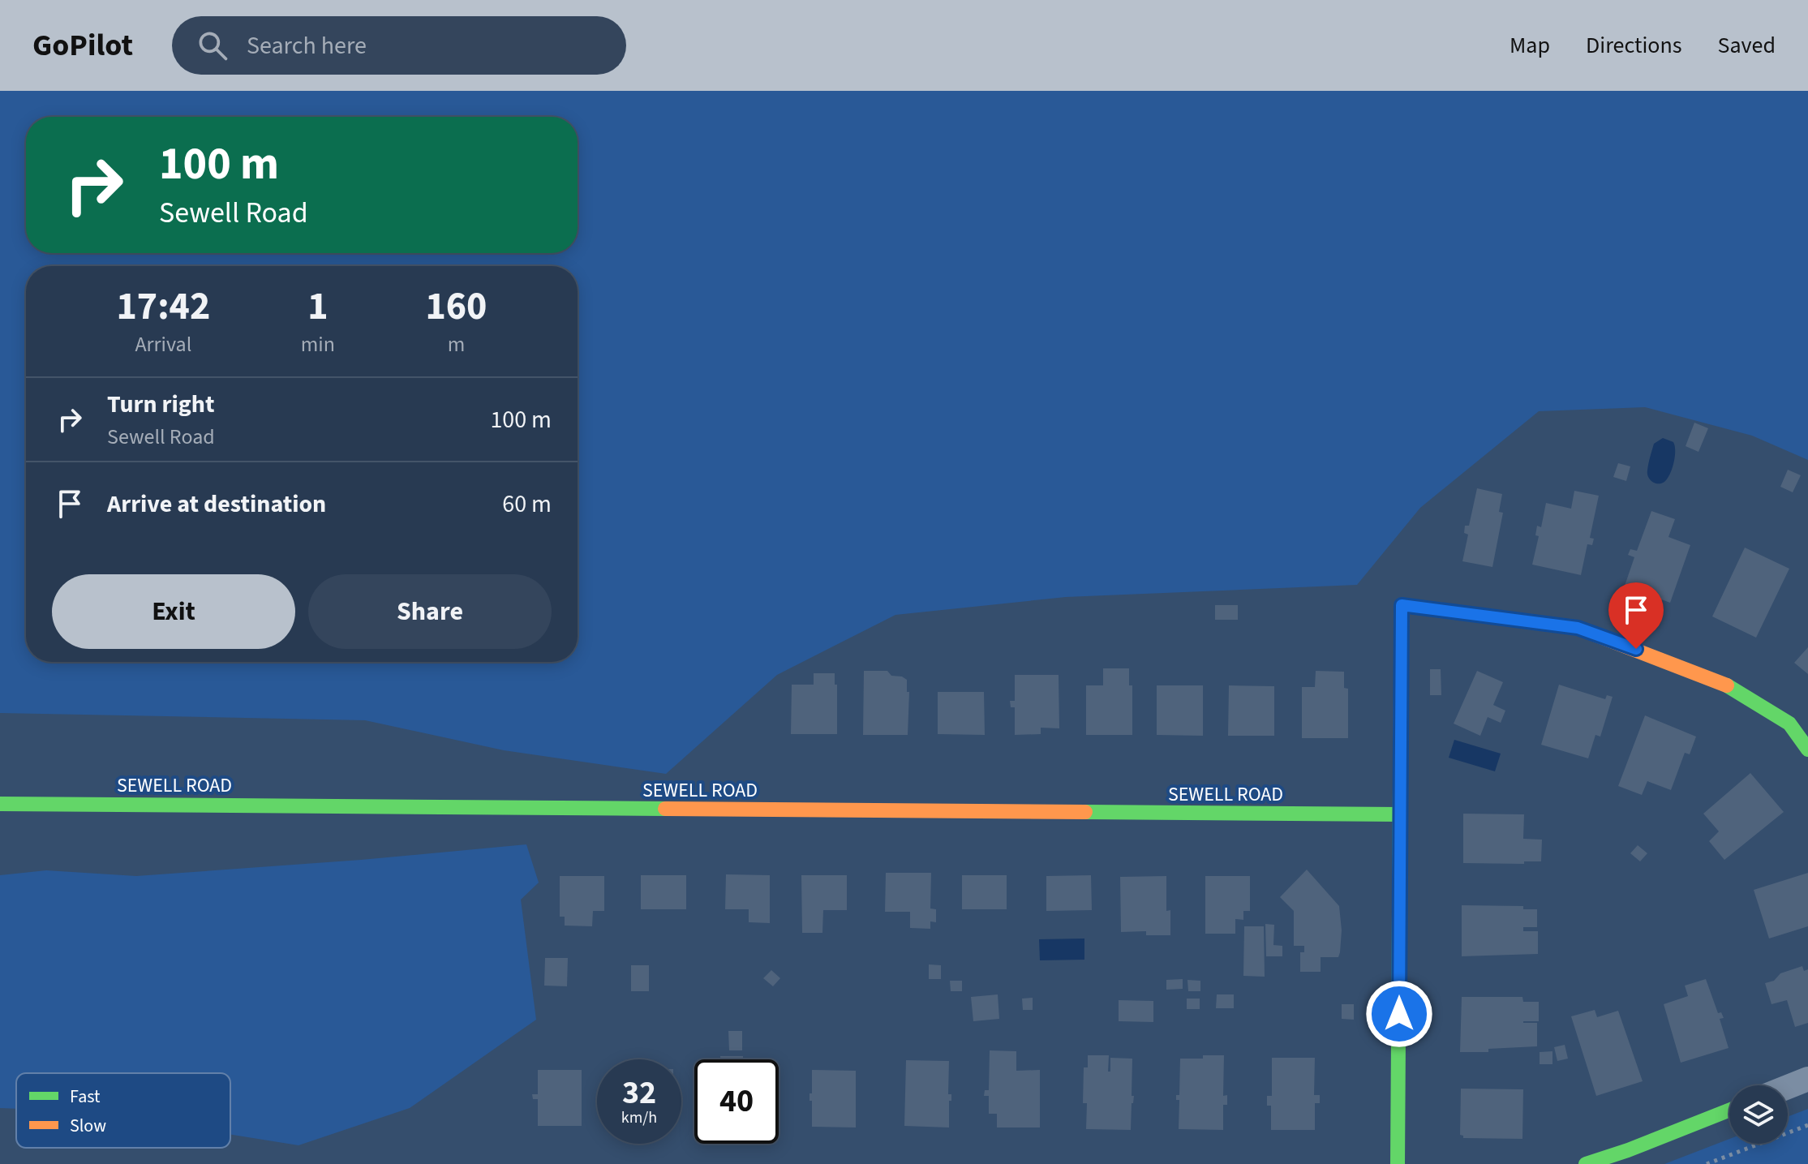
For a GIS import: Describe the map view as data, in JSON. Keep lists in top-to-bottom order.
{
  "streets": {
    "street": ["SEWELL ROAD"]
  },
  "legend": ["Fast", "Slow"],
  "page": {
    "header": "GoPilot",
    "search": "Search here",
    "nav": ["Map", "Directions", "Saved"],
    "turn": ["100 m", "Sewell Road"],
    "eta": [
      "17:42",
      "Arrival",
      "1",
      "min",
      "160",
      "m"
    ],
    "list": [
      {
        "name": "Turn right",
        "note": "Sewell Road",
        "value": "100 m"
      },
      {
        "name": "Arrive at destination",
        "value": "60 m"
      }
    ],
    "buttons": ["Exit", "Share"],
    "speed": "32 km/h",
    "limit": "40"
  }
}
